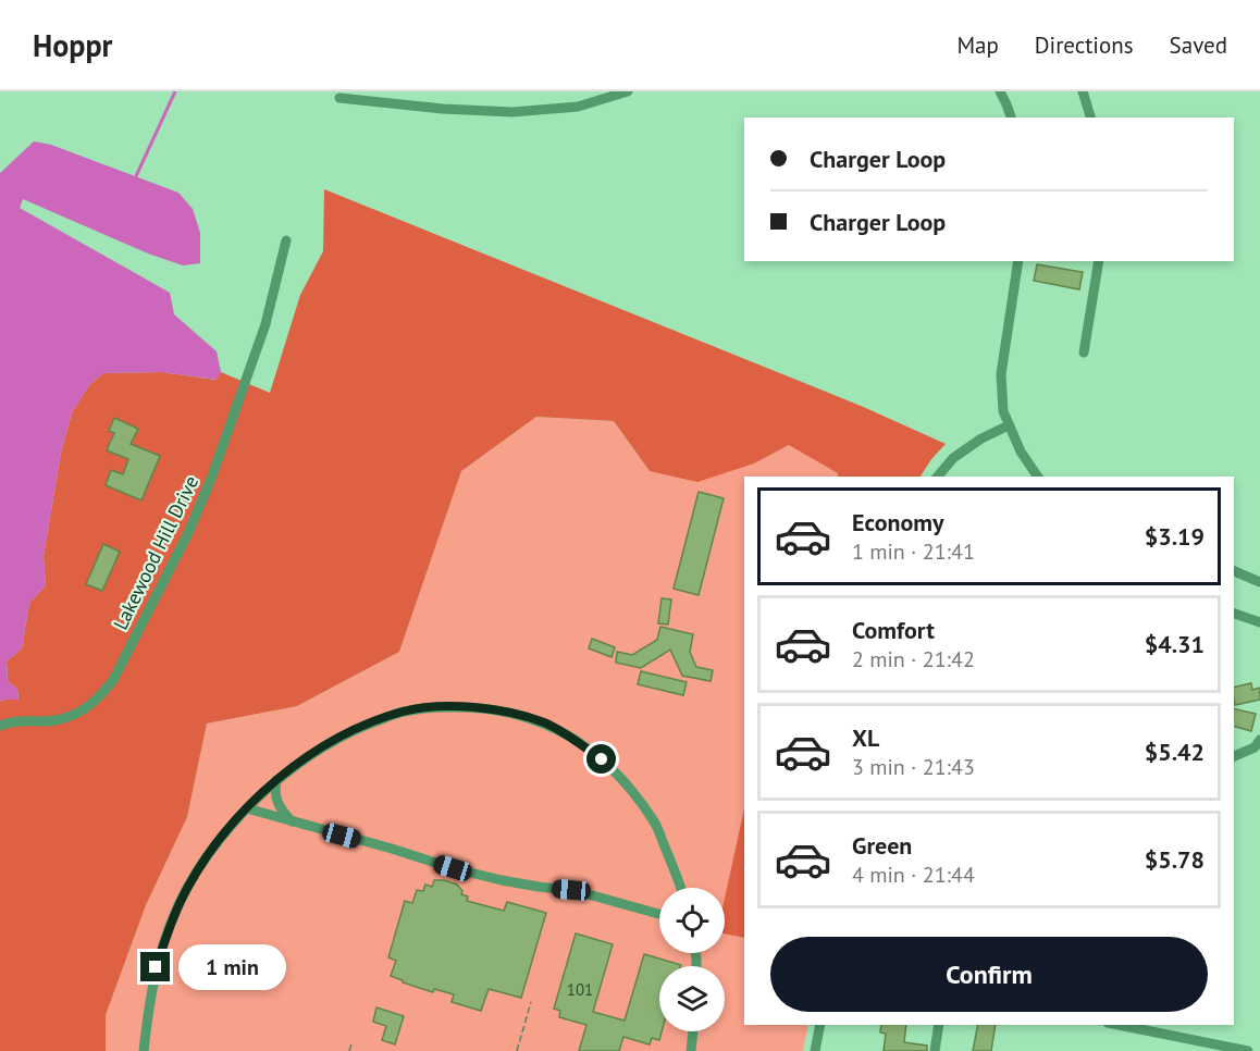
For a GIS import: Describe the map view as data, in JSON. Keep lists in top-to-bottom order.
{
  "streets": {
    "street": ["Lakewood Hill Drive"]
  },
  "house_numbers": ["101"],
  "page": {
    "header": "Hoppr",
    "nav": ["Map", "Directions", "Saved"],
    "banner": ["Charger Loop", "Charger Loop"],
    "list": [
      {
        "name": "Economy",
        "note": "1 min · 21:41",
        "value": "$3.19"
      },
      {
        "name": "Comfort",
        "note": "2 min · 21:42",
        "value": "$4.31"
      },
      {
        "name": "XL",
        "note": "3 min · 21:43",
        "value": "$5.42"
      },
      {
        "name": "Green",
        "note": "4 min · 21:44",
        "value": "$5.78"
      }
    ],
    "buttons": "Confirm",
    "bubble": "1 min"
  }
}
